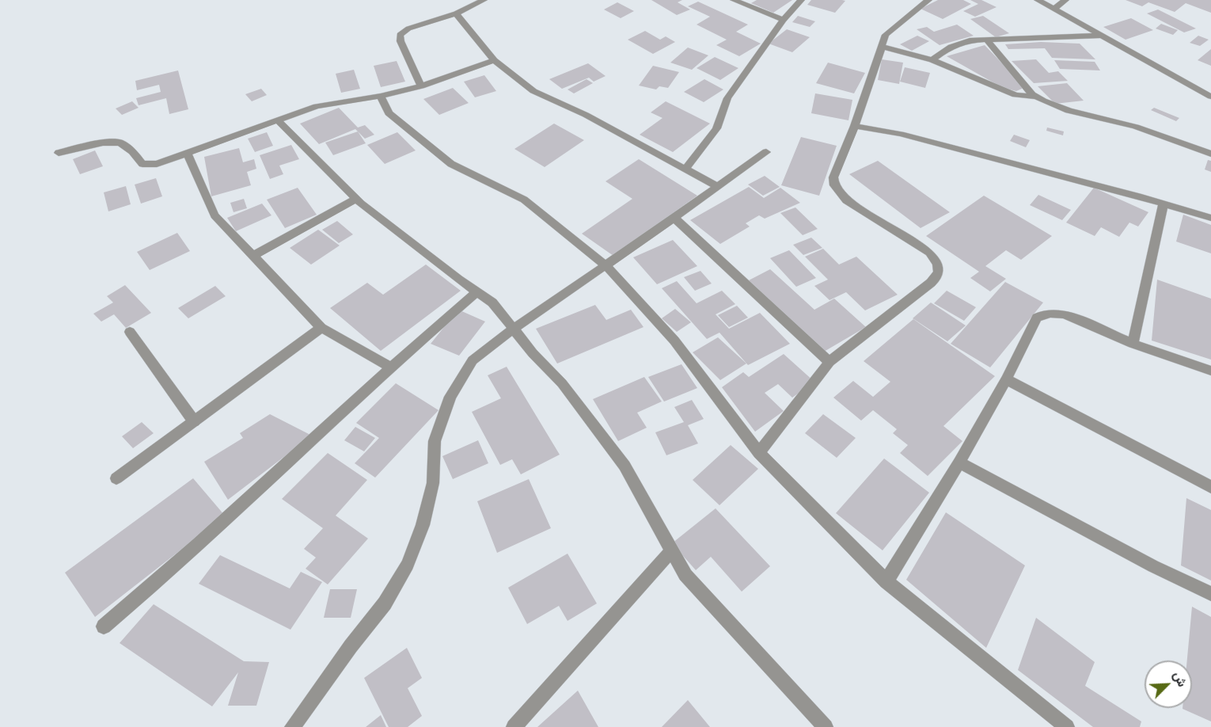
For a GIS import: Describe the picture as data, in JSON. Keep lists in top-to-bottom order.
{
  "north": "top right"
}
